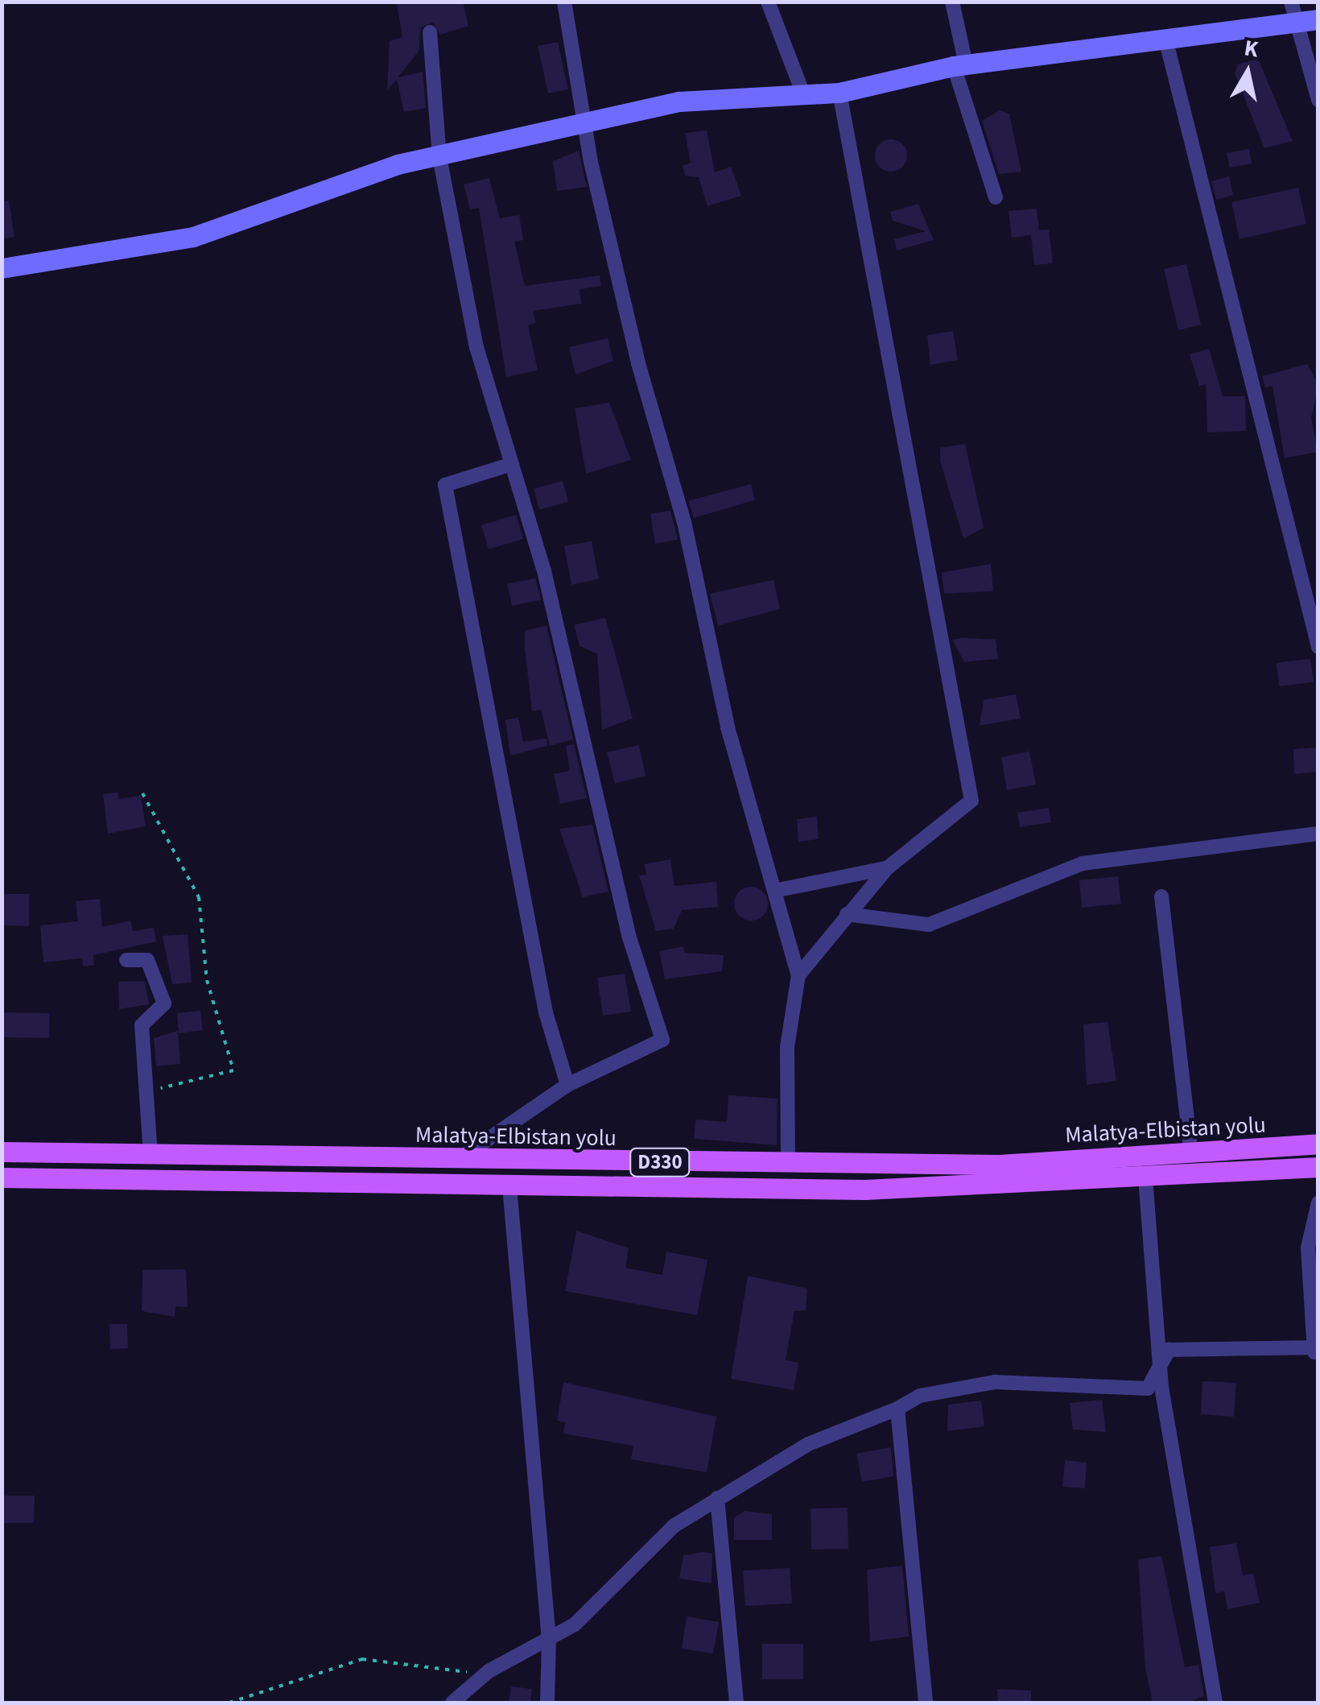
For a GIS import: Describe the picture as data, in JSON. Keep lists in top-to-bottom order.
{
  "streets": {
    "main road": ["Malatya-Elbistan yolu", "D330"]
  },
  "north": "top"
}
